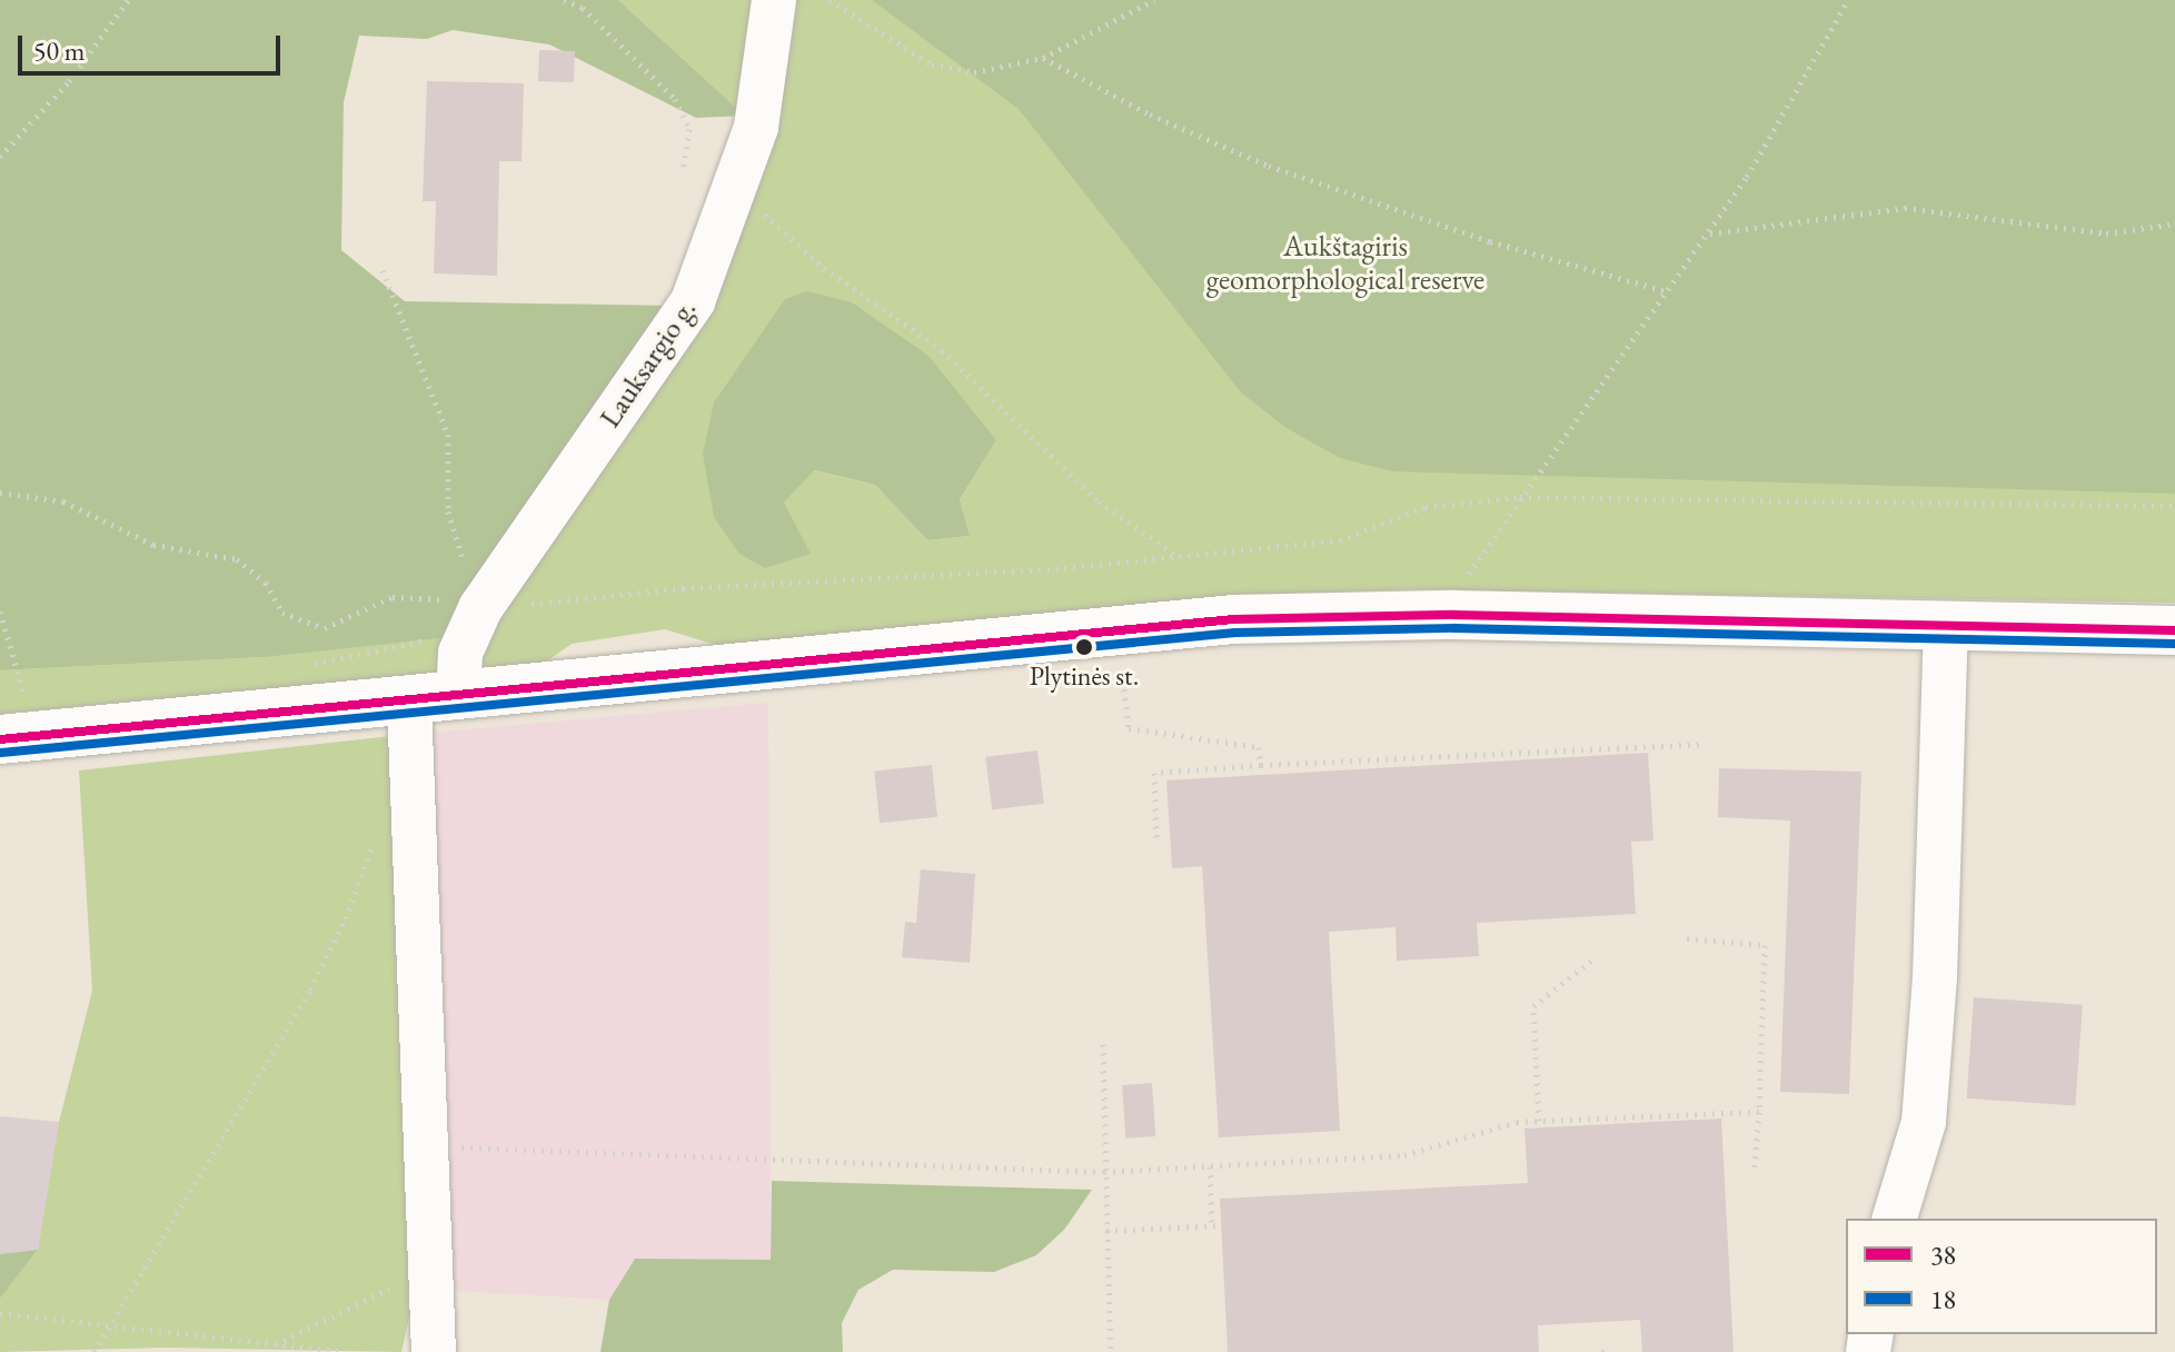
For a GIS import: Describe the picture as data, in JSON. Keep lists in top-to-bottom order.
{
  "streets": {
    "street": ["Lauksargio g."]
  },
  "parks": ["Aukštagiris geomorphological reserve"],
  "places": ["Plytinės st."],
  "lines": ["transit line 38", "transit line 18"],
  "legend": ["38", "18"],
  "scale_bar": "50 m"
}
